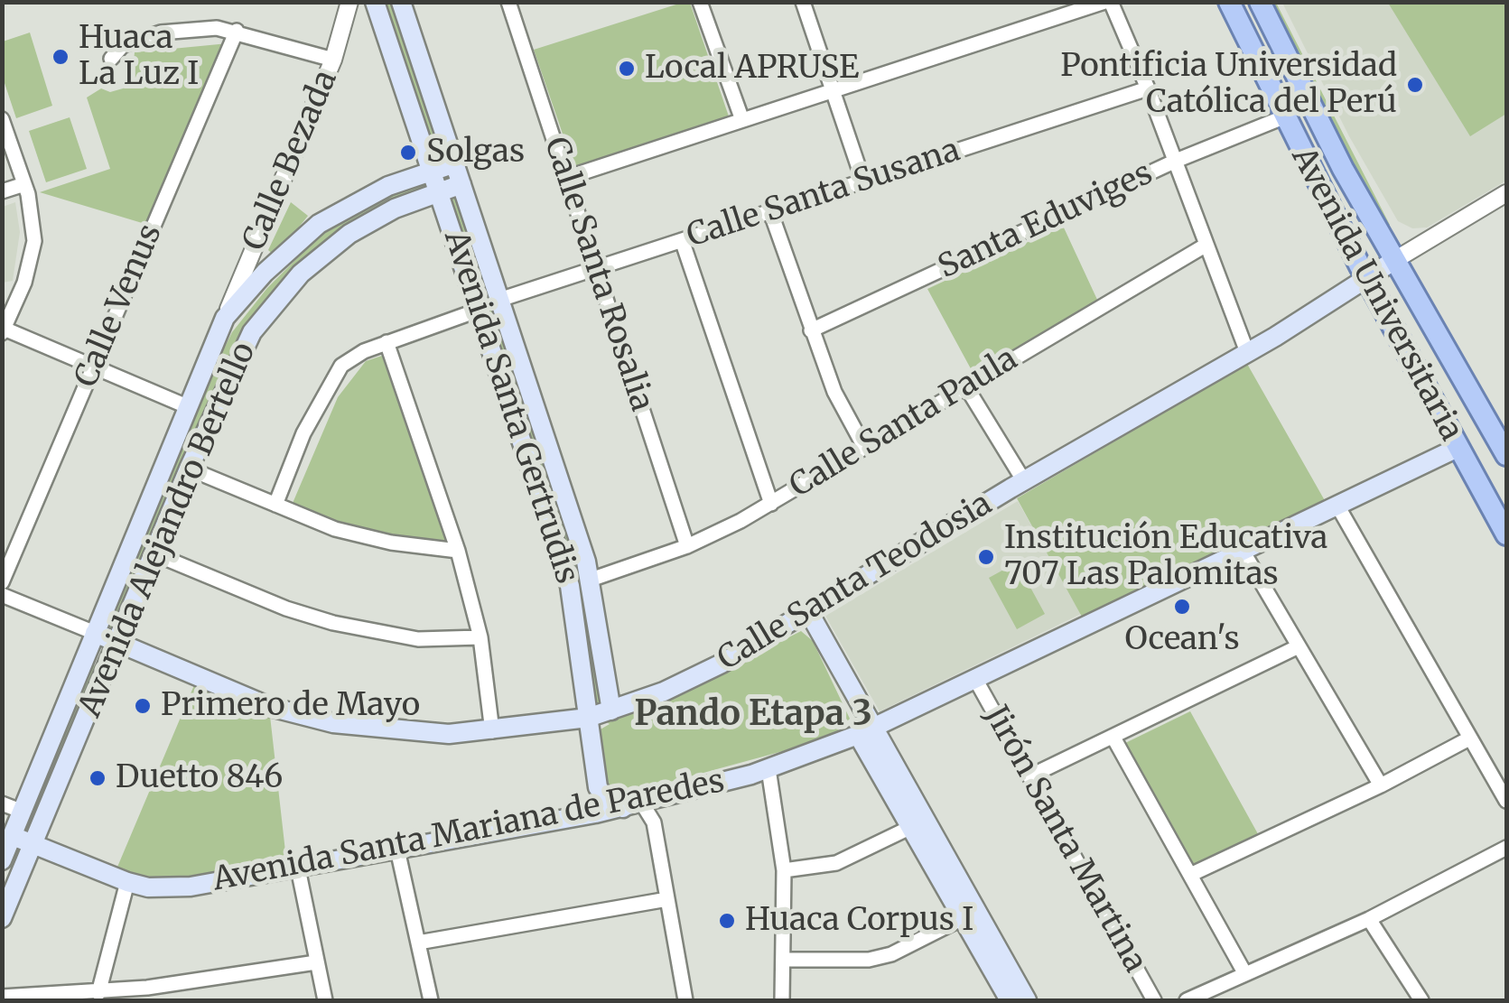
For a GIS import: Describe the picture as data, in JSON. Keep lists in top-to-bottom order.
{
  "streets": {
    "main road": [
      "Avenida Universitaria",
      "Avenida Santa Gertrudis",
      "Avenida Alejandro Bertello",
      "Calle Santa Teodosia",
      "Avenida Santa Mariana de Paredes"
    ],
    "street": [
      "Calle Bezada",
      "Calle Santa Susana",
      "Santa Eduviges",
      "Calle Santa Rosalia",
      "Calle Venus",
      "Calle Santa Paula",
      "Jirón Santa Martina"
    ]
  },
  "crossings": [
    ["Calle Bezada", "Avenida Alejandro Bertello"],
    ["Calle Santa Susana", "Calle Santa Rosalia"],
    ["Calle Santa Susana", "Avenida Santa Gertrudis"],
    ["Santa Eduviges", "Avenida Universitaria"],
    ["Calle Santa Rosalia", "Calle Santa Paula"],
    ["Avenida Universitaria", "Calle Santa Teodosia"],
    ["Avenida Universitaria", "Avenida Santa Mariana de Paredes"],
    ["Avenida Santa Gertrudis", "Calle Santa Paula"],
    ["Avenida Santa Gertrudis", "Avenida Alejandro Bertello"],
    ["Avenida Santa Gertrudis", "Calle Santa Teodosia"],
    ["Avenida Santa Gertrudis", "Avenida Santa Mariana de Paredes"],
    ["Avenida Alejandro Bertello", "Calle Santa Teodosia"],
    ["Avenida Alejandro Bertello", "Avenida Santa Mariana de Paredes"],
    ["Avenida Santa Mariana de Paredes", "Jirón Santa Martina"]
  ],
  "districts": ["Pando Etapa 3"],
  "places": [
    "Huaca La Luz I",
    "Local APRUSE",
    "Pontificia Universidad Católica del Perú",
    "Solgas",
    "Institución Educativa 707 Las Palomitas",
    "Ocean's",
    "Primero de Mayo",
    "Duetto 846",
    "Huaca Corpus I"
  ]
}
